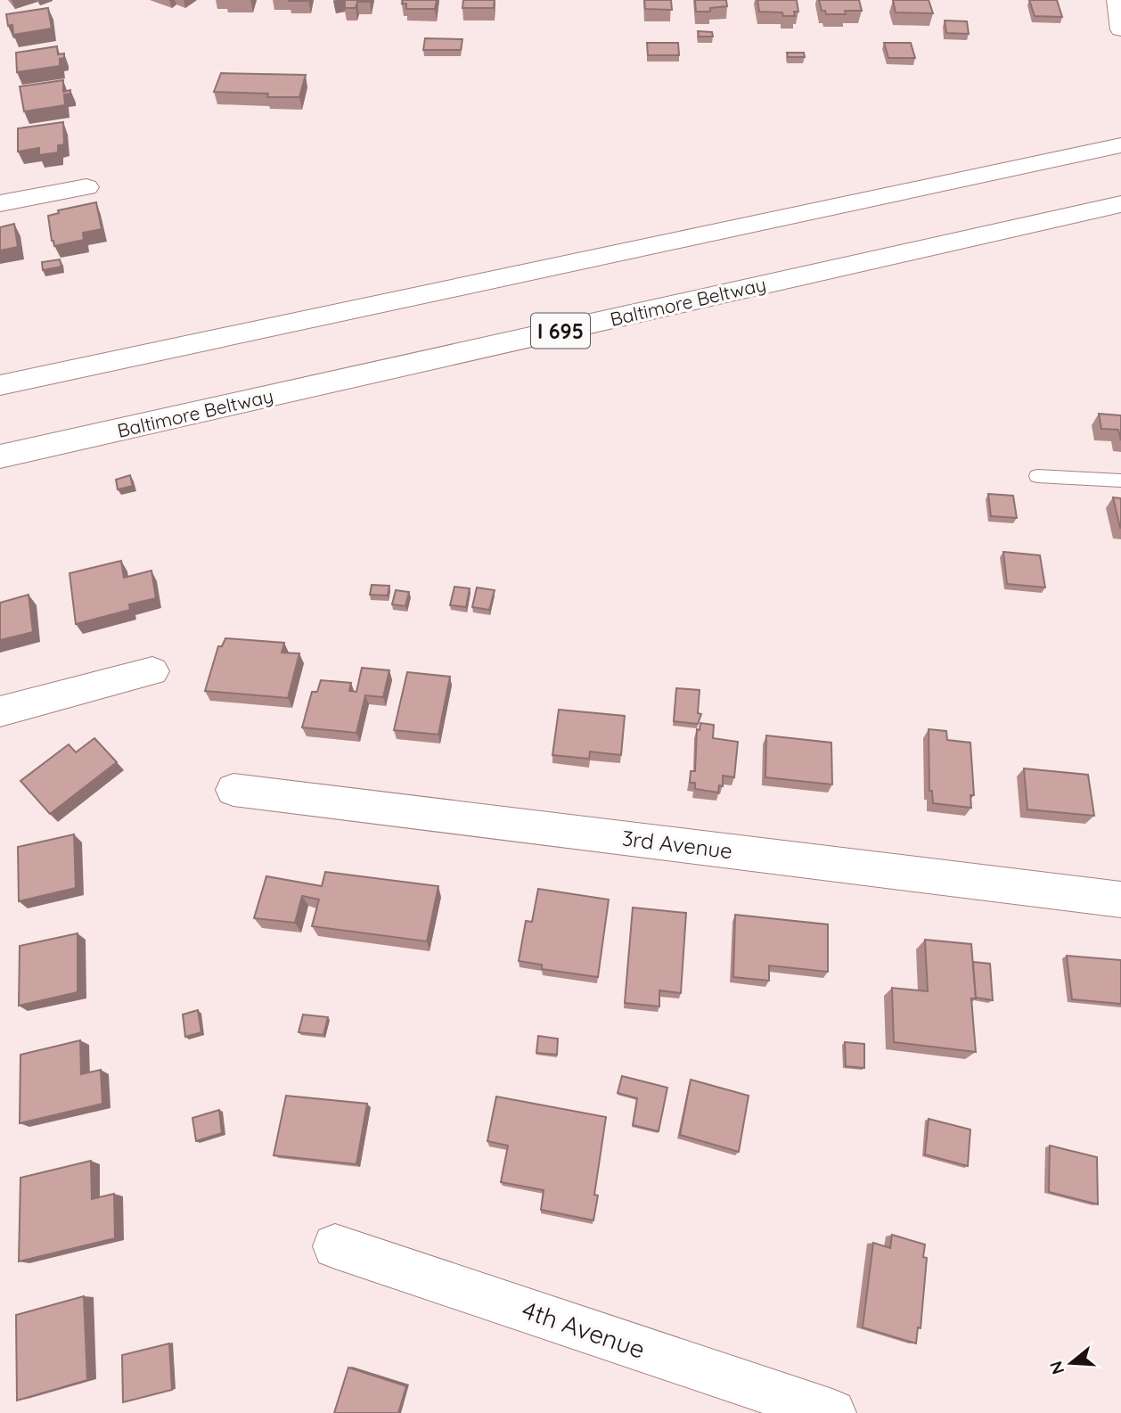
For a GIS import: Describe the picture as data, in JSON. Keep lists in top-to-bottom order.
{
  "streets": {
    "main road": [
      "Baltimore Beltway",
      "I 695",
      "3rd Avenue",
      "4th Avenue"
    ]
  },
  "north": "left"
}
